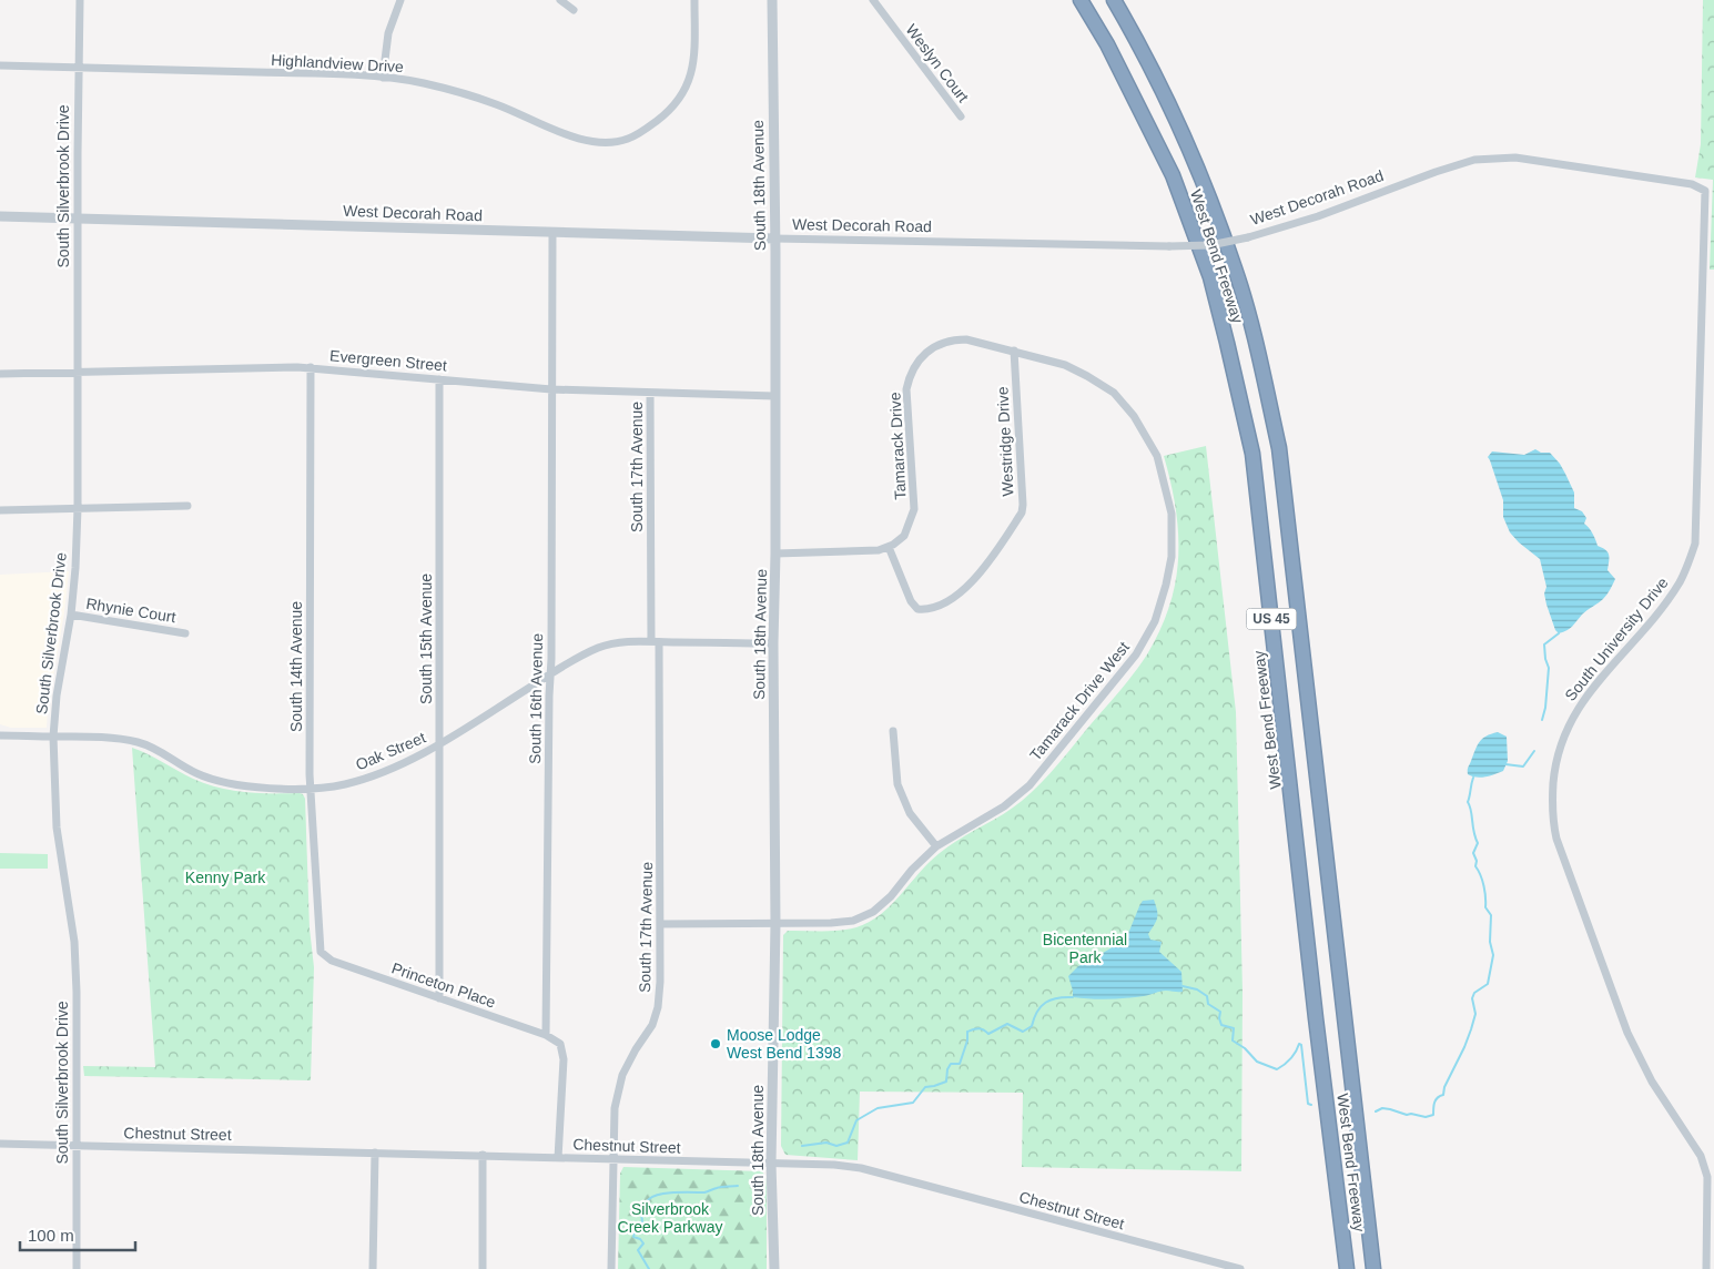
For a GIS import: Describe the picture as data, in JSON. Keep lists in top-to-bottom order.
{
  "streets": {
    "highway": ["West Bend Freeway", "US 45"],
    "street": [
      "Highlandview Drive",
      "Weslyn Court",
      "South 18th Avenue",
      "South Silverbrook Drive",
      "West Decorah Road",
      "Evergreen Street",
      "Westridge Drive",
      "Tamarack Drive",
      "South 17th Avenue",
      "Rhynie Court",
      "South 15th Avenue",
      "South University Drive",
      "South 14th Avenue",
      "South 16th Avenue",
      "Tamarack Drive West",
      "Oak Street",
      "Princeton Place",
      "Chestnut Street"
    ]
  },
  "crossings": [
    ["Highlandview Drive", "South Silverbrook Drive"],
    ["South 18th Avenue", "West Decorah Road"],
    ["South 18th Avenue", "Evergreen Street"],
    ["South 18th Avenue", "Tamarack Drive West"],
    ["South 18th Avenue", "Oak Street"],
    ["South 18th Avenue", "Chestnut Street"],
    ["South Silverbrook Drive", "West Decorah Road"],
    ["South Silverbrook Drive", "Evergreen Street"],
    ["South Silverbrook Drive", "Rhynie Court"],
    ["South Silverbrook Drive", "Oak Street"],
    ["South Silverbrook Drive", "Chestnut Street"],
    ["West Decorah Road", "South University Drive"],
    ["West Decorah Road", "South 16th Avenue"],
    ["Evergreen Street", "South 17th Avenue"],
    ["Evergreen Street", "South 15th Avenue"],
    ["Evergreen Street", "South 14th Avenue"],
    ["Evergreen Street", "South 16th Avenue"],
    ["Westridge Drive", "Tamarack Drive"],
    ["Westridge Drive", "Tamarack Drive West"],
    ["Tamarack Drive", "Tamarack Drive West"],
    ["South 17th Avenue", "Tamarack Drive West"],
    ["South 17th Avenue", "Oak Street"],
    ["South 17th Avenue", "Chestnut Street"],
    ["South 15th Avenue", "Oak Street"],
    ["South 15th Avenue", "Princeton Place"],
    ["South 14th Avenue", "Oak Street"],
    ["South 14th Avenue", "Princeton Place"],
    ["South 16th Avenue", "Oak Street"],
    ["South 16th Avenue", "Princeton Place"]
  ],
  "parks": ["Kenny Park", "Bicentennial Park", "Silverbrook Creek Parkway"],
  "places": ["Moose Lodge West Bend 1398"],
  "scale_bar": "100 m"
}
